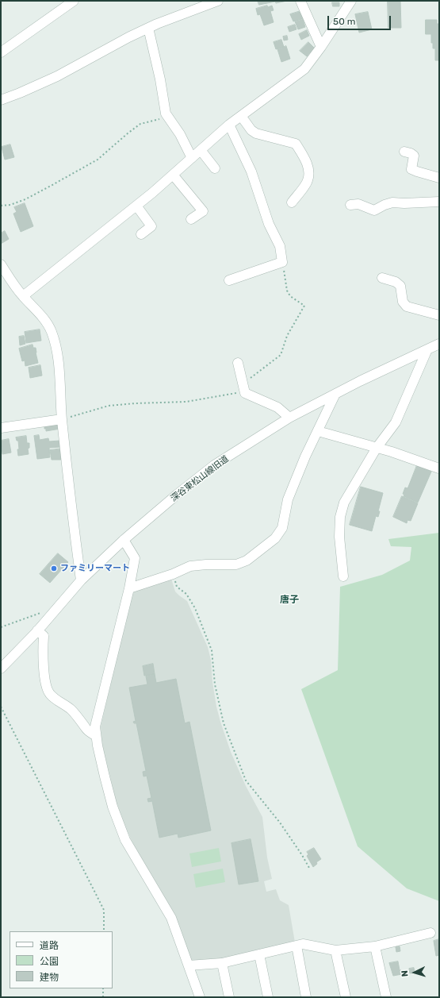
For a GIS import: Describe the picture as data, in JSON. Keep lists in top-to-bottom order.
{
  "streets": {
    "street": ["深谷東松山線旧道"]
  },
  "districts": ["唐子"],
  "places": ["ファミリーマート"],
  "legend": ["道路", "公園", "建物"],
  "scale_bar": "50 m",
  "north": "left"
}
